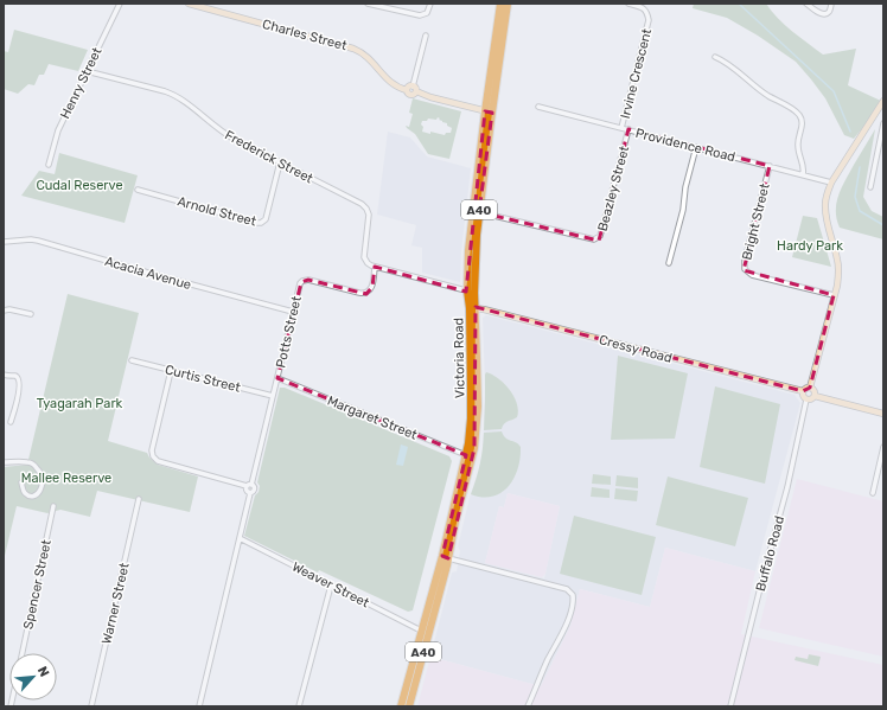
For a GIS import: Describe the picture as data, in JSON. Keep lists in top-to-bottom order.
{
  "streets": {
    "highway": ["A40", "Victoria Road"],
    "street": [
      "Charles Street",
      "Irvine Crescent",
      "Henry Street",
      "Providence Road",
      "Frederick Street",
      "Beazley Street",
      "Arnold Street",
      "Bright Street",
      "Acacia Avenue",
      "Potts Street",
      "Cressy Road",
      "Curtis Street",
      "Margaret Street",
      "Buffalo Road",
      "Spencer Street",
      "Weaver Street",
      "Warner Street"
    ]
  },
  "crossings": [
    ["Irvine Crescent", "Providence Road"],
    ["Henry Street", "Frederick Street"],
    ["Providence Road", "Beazley Street"],
    ["Providence Road", "Bright Street"],
    ["Frederick Street", "Arnold Street"],
    ["Frederick Street", "Potts Street"],
    ["Beazley Street", "Victoria Road"],
    ["Acacia Avenue", "Potts Street"],
    ["Potts Street", "Curtis Street"],
    ["Potts Street", "Margaret Street"],
    ["Cressy Road", "Victoria Road"],
    ["Cressy Road", "Buffalo Road"],
    ["Victoria Road", "Margaret Street"],
    ["Victoria Road", "Weaver Street"]
  ],
  "parks": [
    "Cudal Reserve",
    "Hardy Park",
    "Tyagarah Park",
    "Mallee Reserve"
  ],
  "north": "top right"
}
